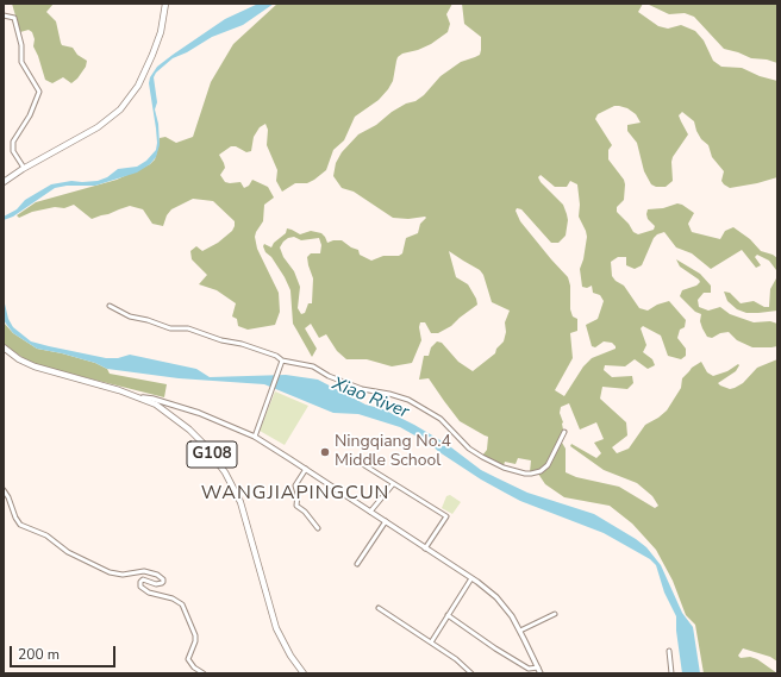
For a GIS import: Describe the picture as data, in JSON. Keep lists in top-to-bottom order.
{
  "streets": {
    "highway": ["G108"]
  },
  "districts": ["WANGJIAPINGCUN"],
  "water": ["Xiao River"],
  "places": ["Ningqiang No.4 Middle School"],
  "scale_bar": "200 m"
}
